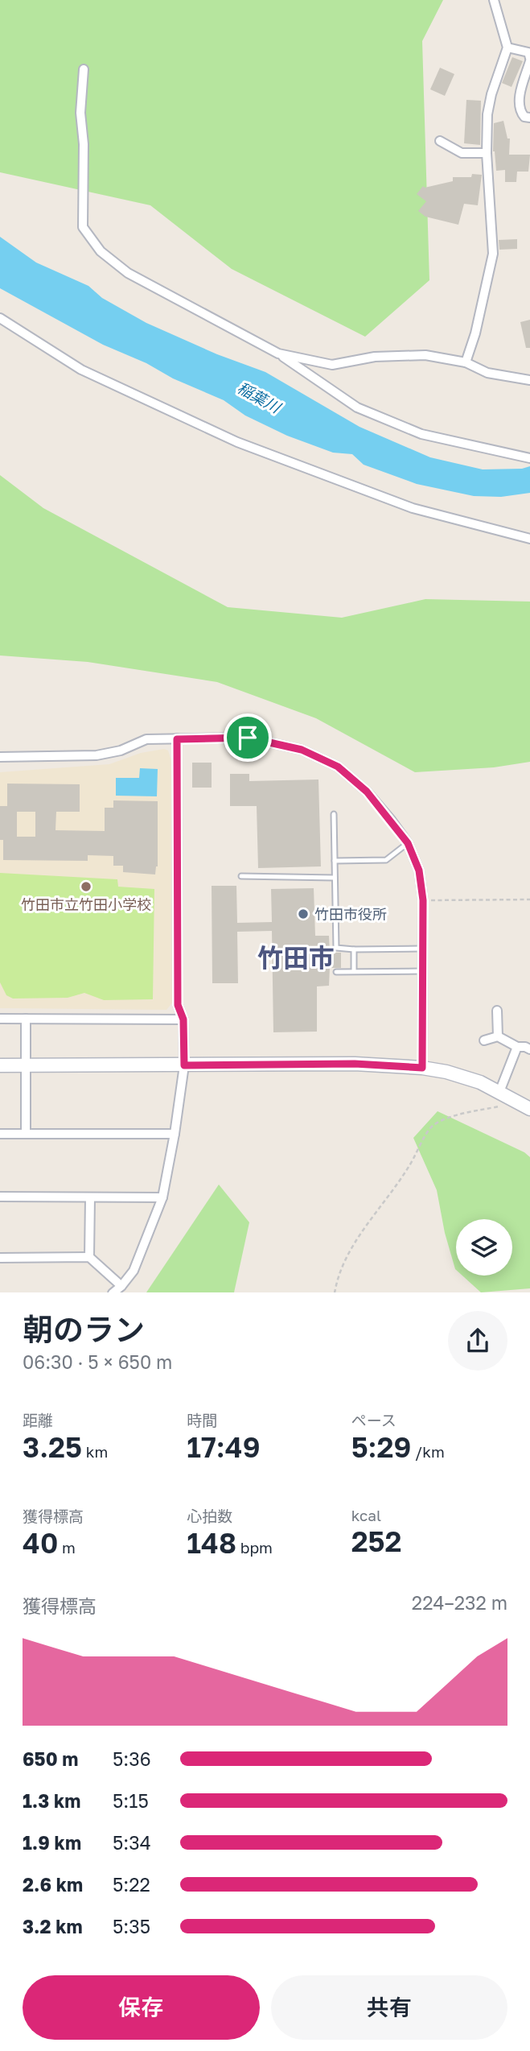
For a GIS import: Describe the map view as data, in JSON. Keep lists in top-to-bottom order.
{
  "districts": ["竹田市"],
  "water": ["稲葉川"],
  "places": ["竹田市立竹田小学校", "竹田市役所"],
  "page": {
    "heading": ["朝のラン", "06:30 · 5 × 650 m"],
    "stats": [
      ["距離", "3.25 km"],
      ["時間", "17:49"],
      ["ペース", "5:29 /km"],
      ["獲得標高", "40 m"],
      ["心拍数", "148 bpm"],
      ["kcal", "252"]
    ],
    "chart": ["獲得標高", "224–232 m"],
    "list": [
      {
        "name": "650 m",
        "note": "5:36"
      },
      {
        "name": "1.3 km",
        "note": "5:15"
      },
      {
        "name": "1.9 km",
        "note": "5:34"
      },
      {
        "name": "2.6 km",
        "note": "5:22"
      },
      {
        "name": "3.2 km",
        "note": "5:35"
      }
    ],
    "buttons": ["保存", "共有"]
  }
}
